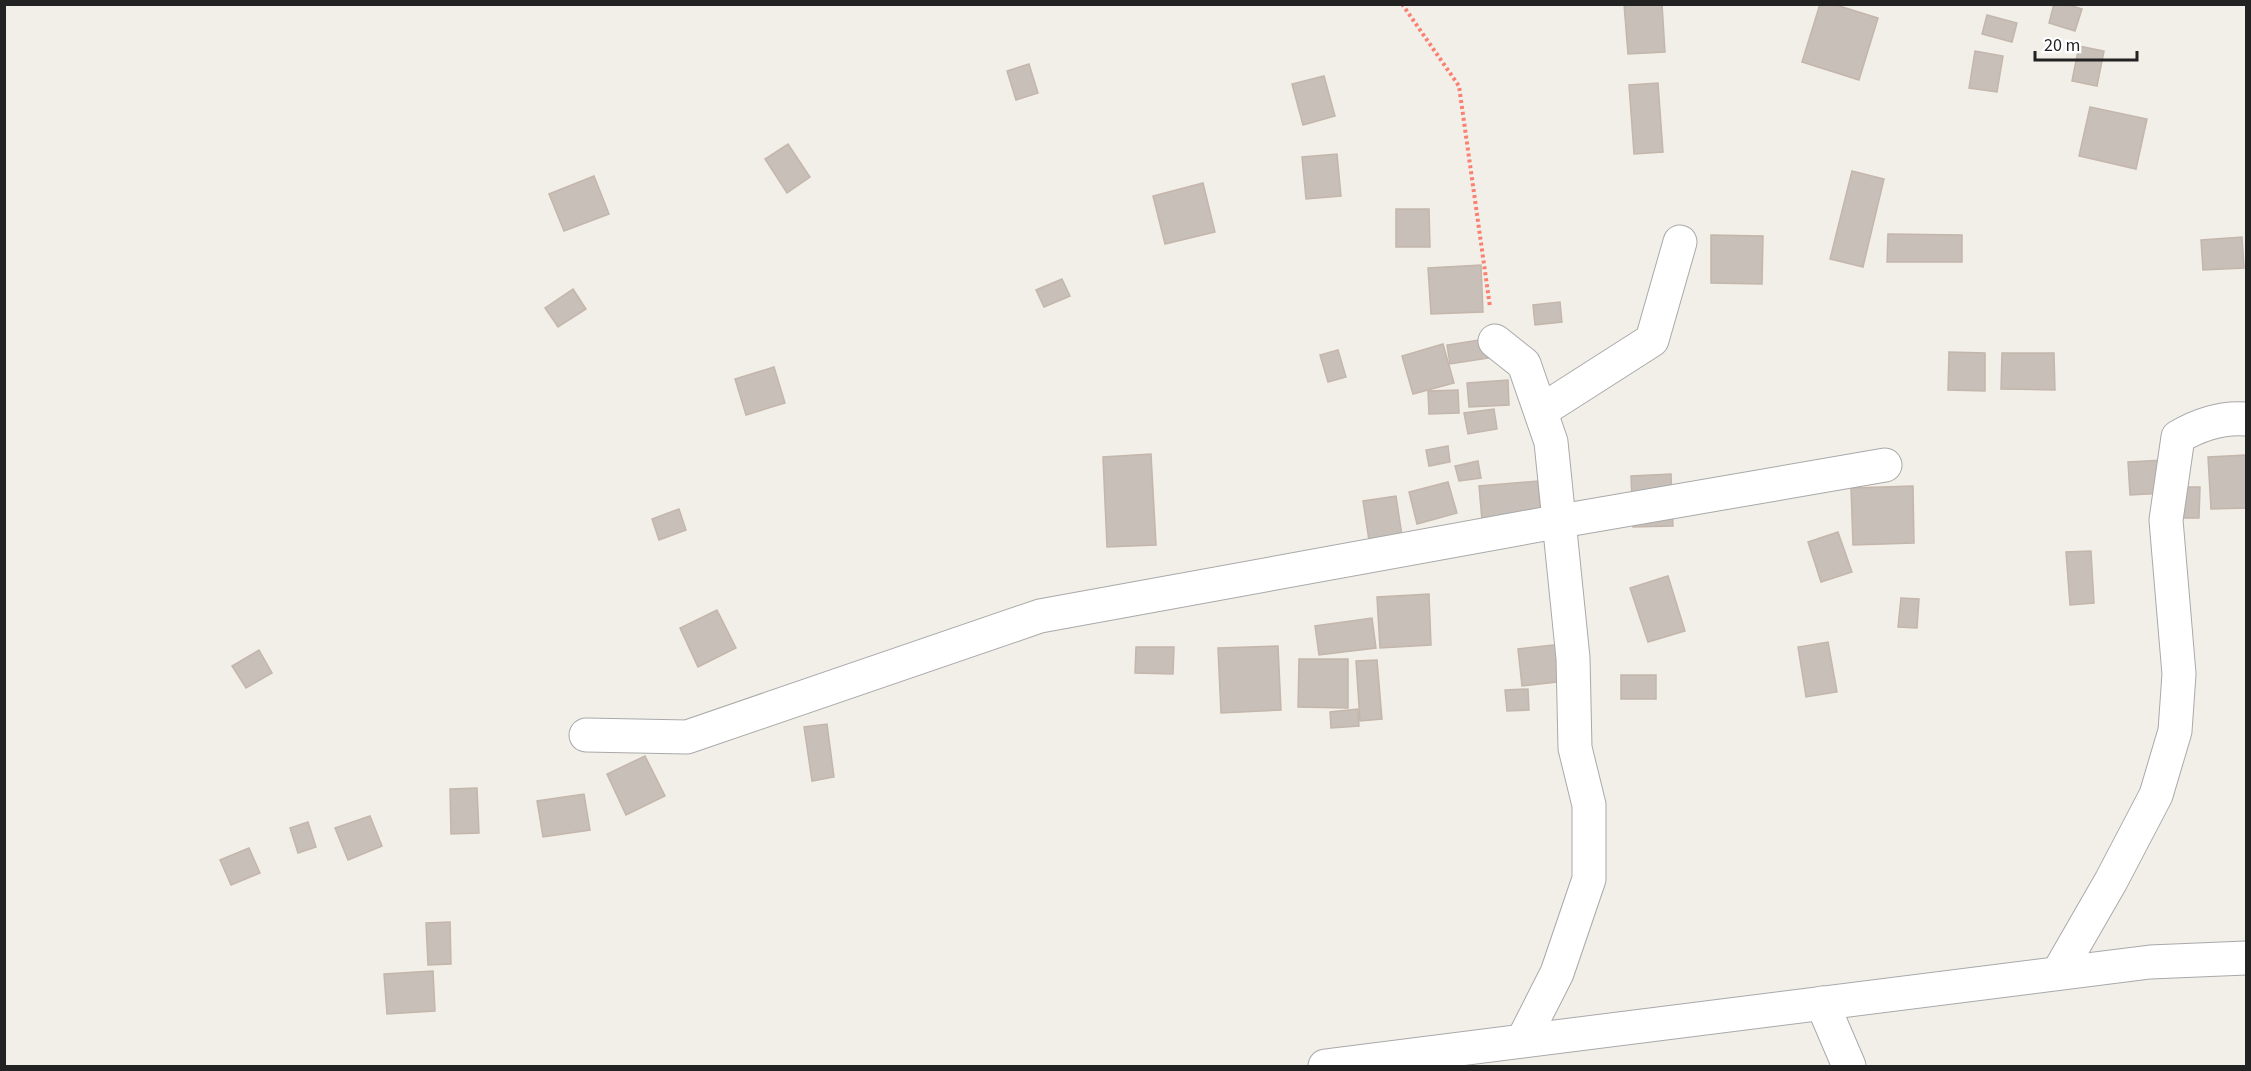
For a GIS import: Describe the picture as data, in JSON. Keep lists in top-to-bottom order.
{
  "scale_bar": "20 m"
}
